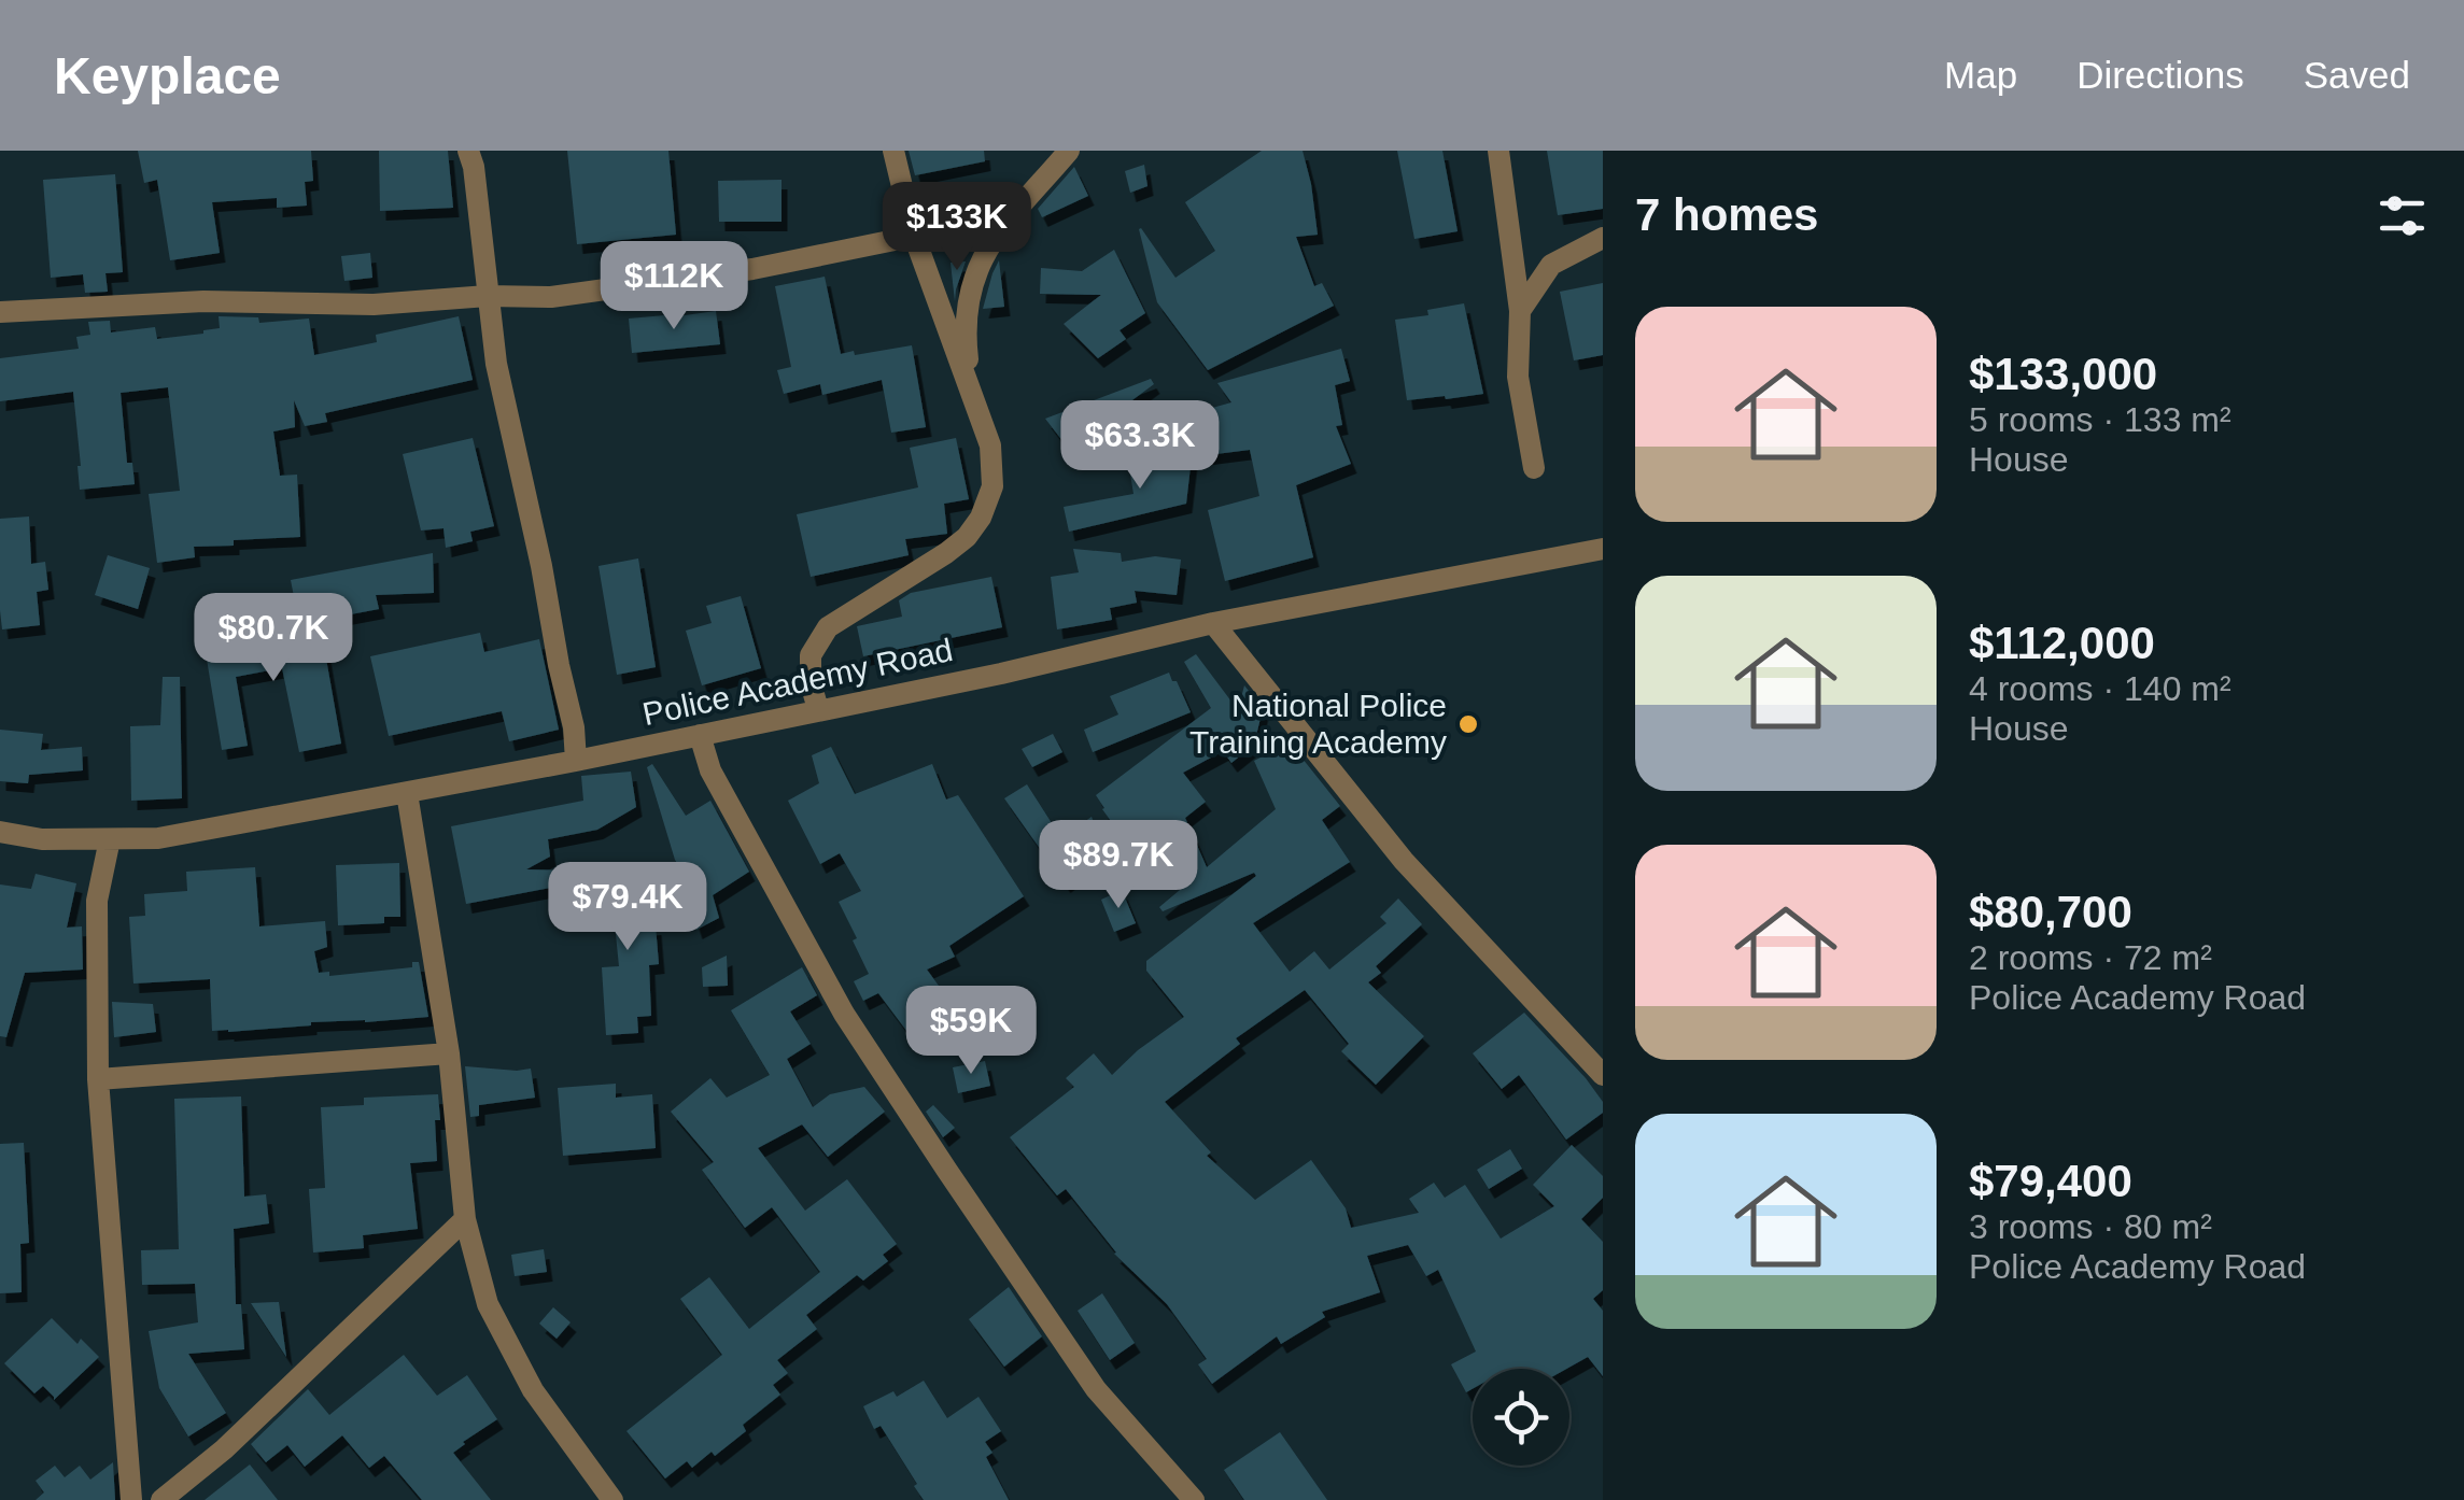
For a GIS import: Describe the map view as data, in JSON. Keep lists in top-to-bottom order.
{
  "streets": {
    "street": ["Police Academy Road"]
  },
  "places": ["National Police Training Academy"],
  "page": {
    "header": "Keyplace",
    "nav": ["Map", "Directions", "Saved"],
    "heading": "7 homes",
    "price": [
      "$133K",
      "$112K",
      "$63.3K",
      "$80.7K",
      "$89.7K",
      "$79.4K",
      "$59K"
    ],
    "list": [
      {
        "name": "$133,000",
        "note": "5 rooms · 133 m² · House"
      },
      {
        "name": "$112,000",
        "note": "4 rooms · 140 m² · House"
      },
      {
        "name": "$80,700",
        "note": "2 rooms · 72 m² · Police Academy Road"
      },
      {
        "name": "$79,400",
        "note": "3 rooms · 80 m² · Police Academy Road"
      }
    ]
  }
}
